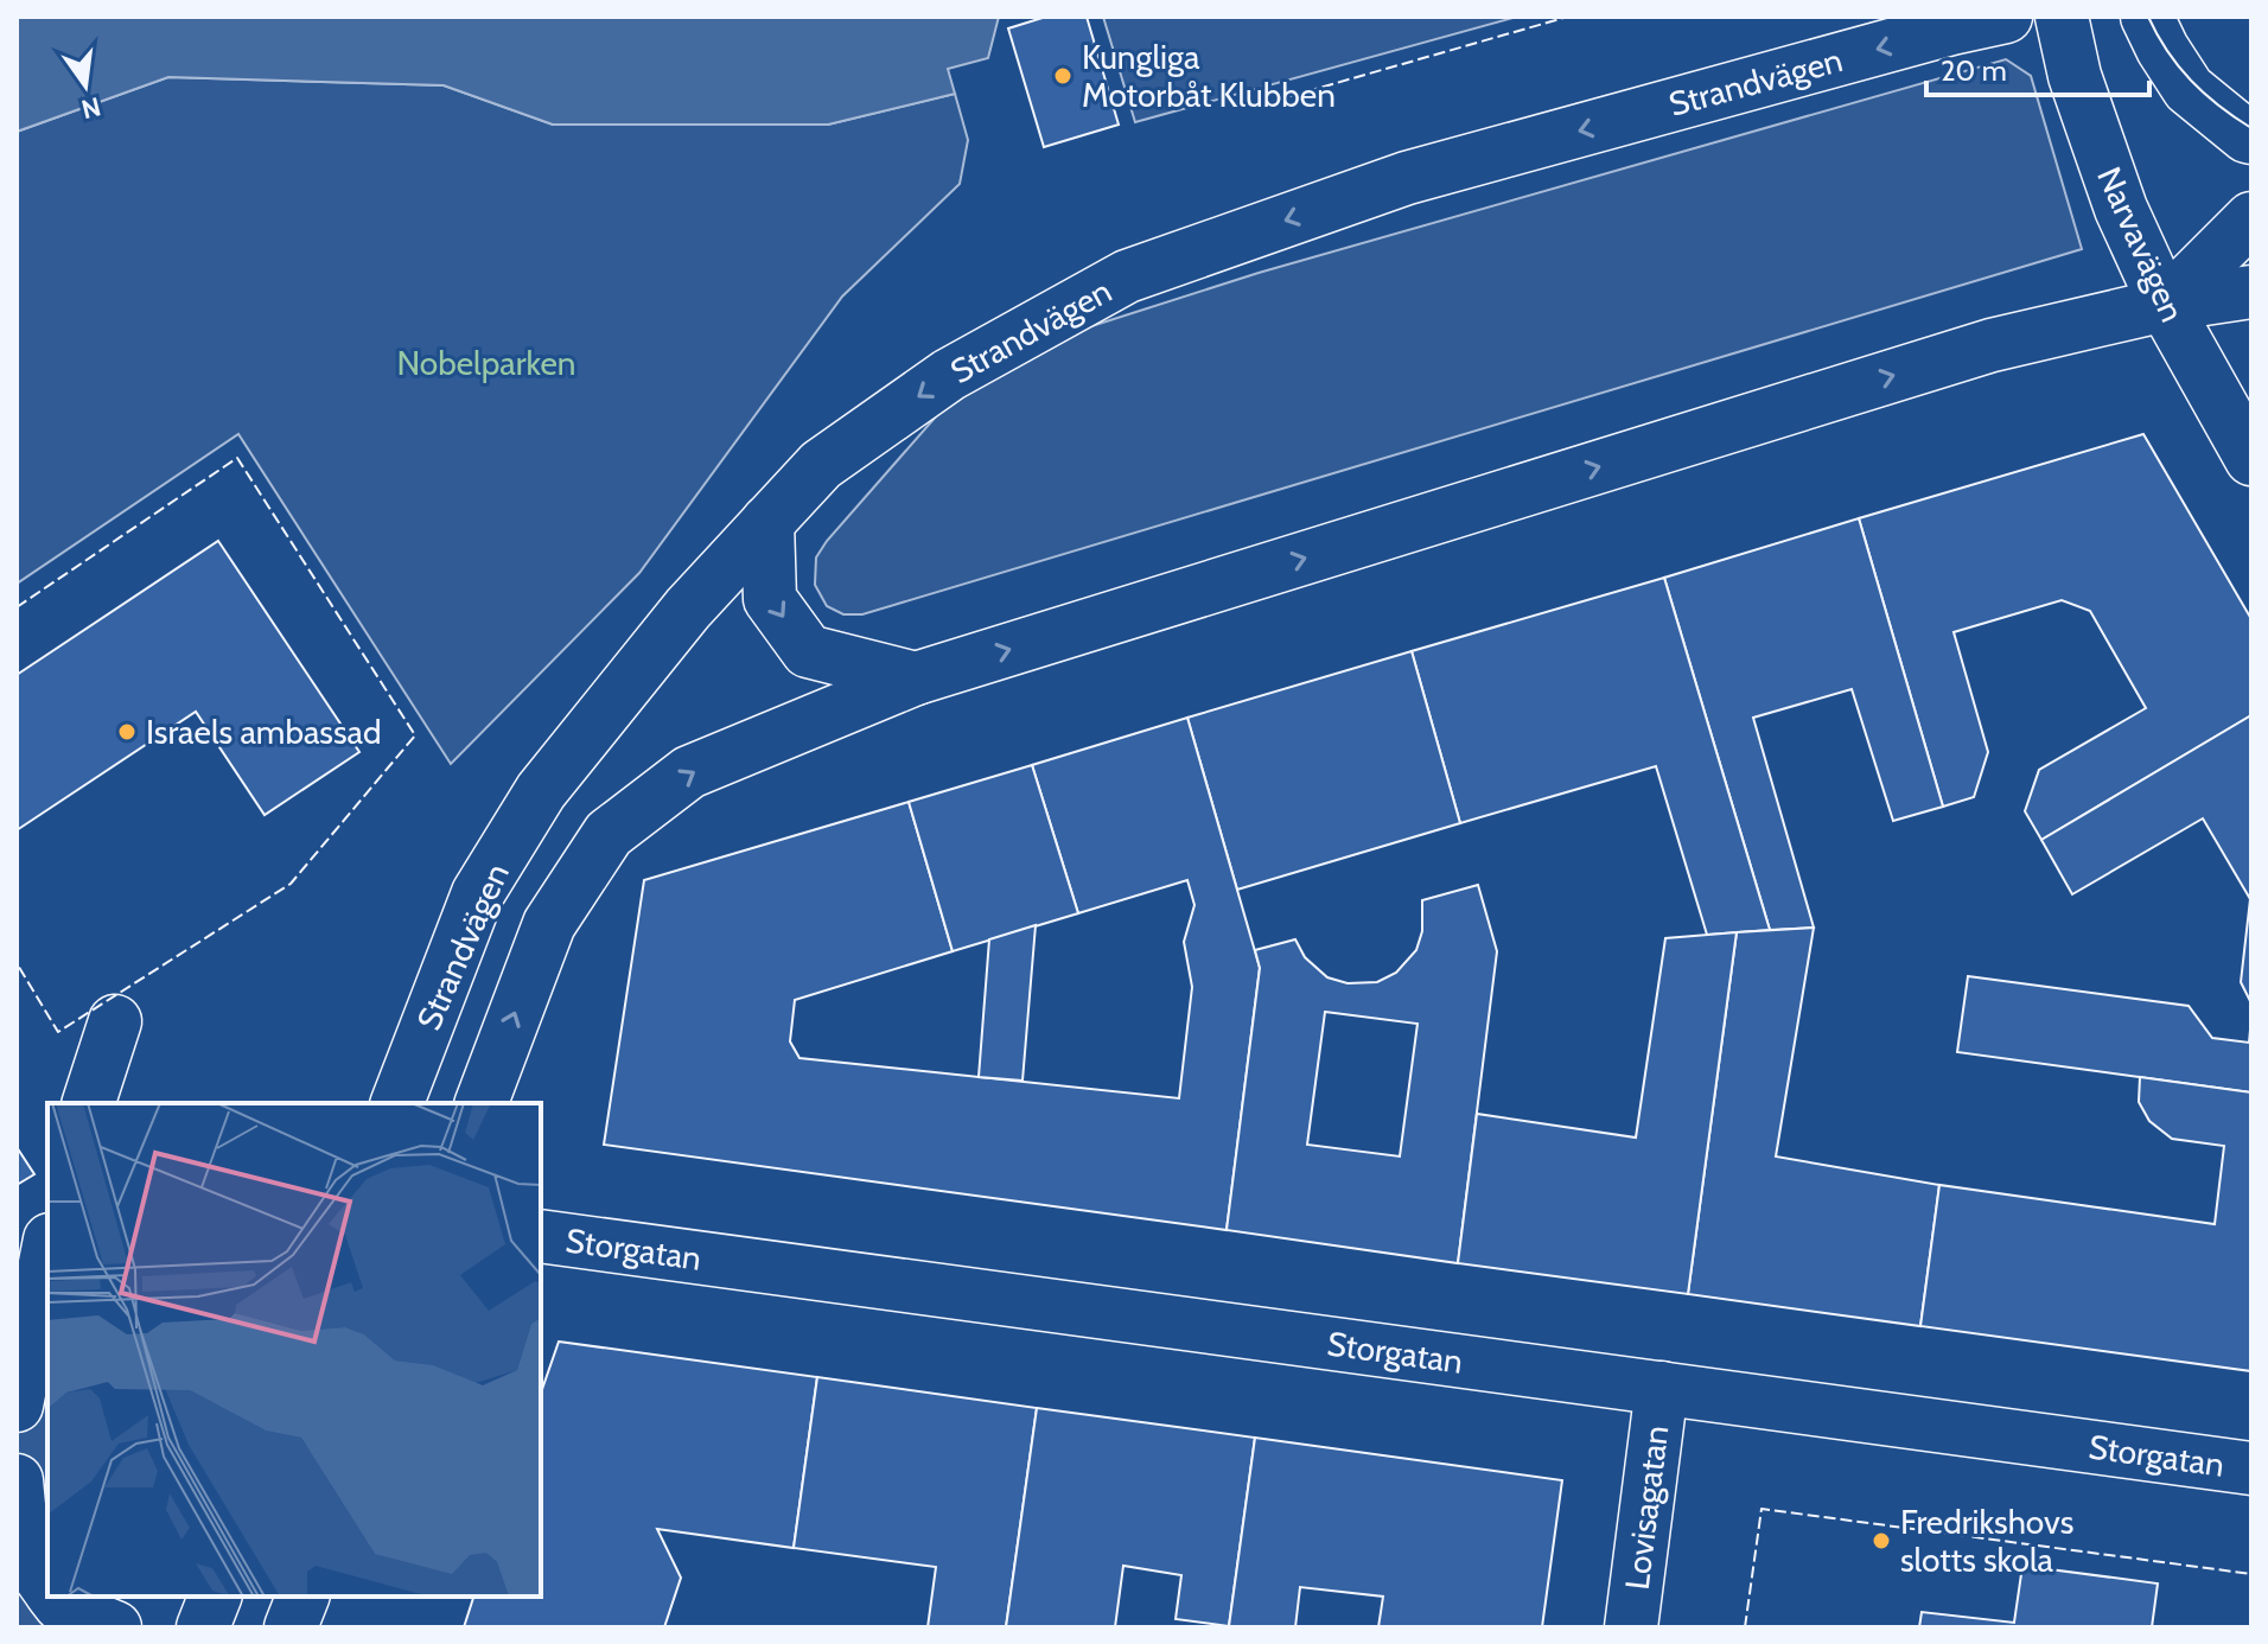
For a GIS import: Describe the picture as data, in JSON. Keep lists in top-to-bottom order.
{
  "streets": {
    "street": [
      "Strandvägen",
      "Narvavägen",
      "Storgatan",
      "Lovisagatan"
    ]
  },
  "crossings": [
    ["Strandvägen", "Narvavägen"],
    ["Storgatan", "Lovisagatan"]
  ],
  "parks": ["Nobelparken"],
  "places": ["Kungliga Motorbåt Klubben", "Israels ambassad", "Fredrikshovs slotts skola"],
  "scale_bar": "20 m",
  "north": "bottom"
}
